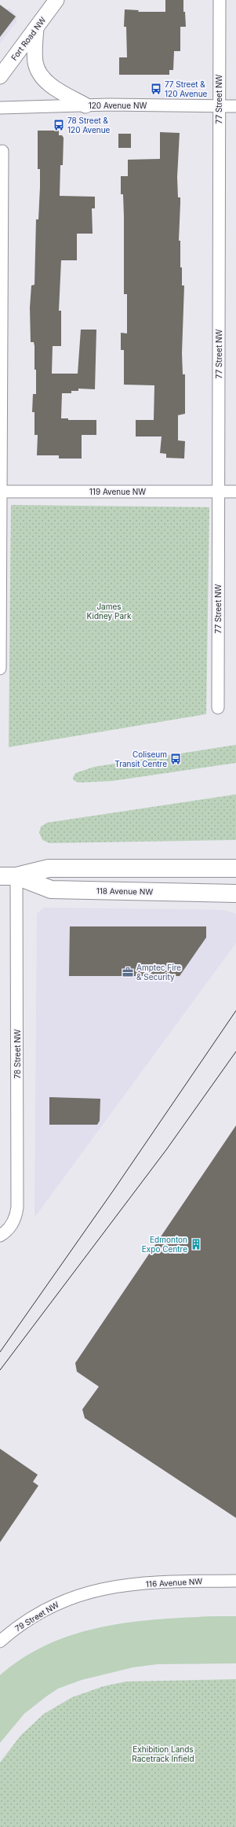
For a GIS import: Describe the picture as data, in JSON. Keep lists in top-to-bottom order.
{
  "streets": {
    "main road": ["118 Avenue NW"],
    "street": [
      "Fort Road NW",
      "77 Street NW",
      "120 Avenue NW",
      "119 Avenue NW",
      "78 Street NW",
      "116 Avenue NW",
      "79 Street NW"
    ]
  },
  "crossings": [
    ["77 Street NW", "120 Avenue NW"],
    ["77 Street NW", "119 Avenue NW"],
    ["118 Avenue NW", "78 Street NW"],
    ["116 Avenue NW", "79 Street NW"]
  ],
  "parks": ["James Kidney Park", "Exhibition Lands Racetrack Infield"],
  "places": {
    "bus stop": ["77 Street & 120 Avenue", "78 Street & 120 Avenue", "Coliseum Transit Centre"],
    "office": ["Amptec Fire & Security"],
    "building": ["Edmonton Expo Centre"]
  }
}
